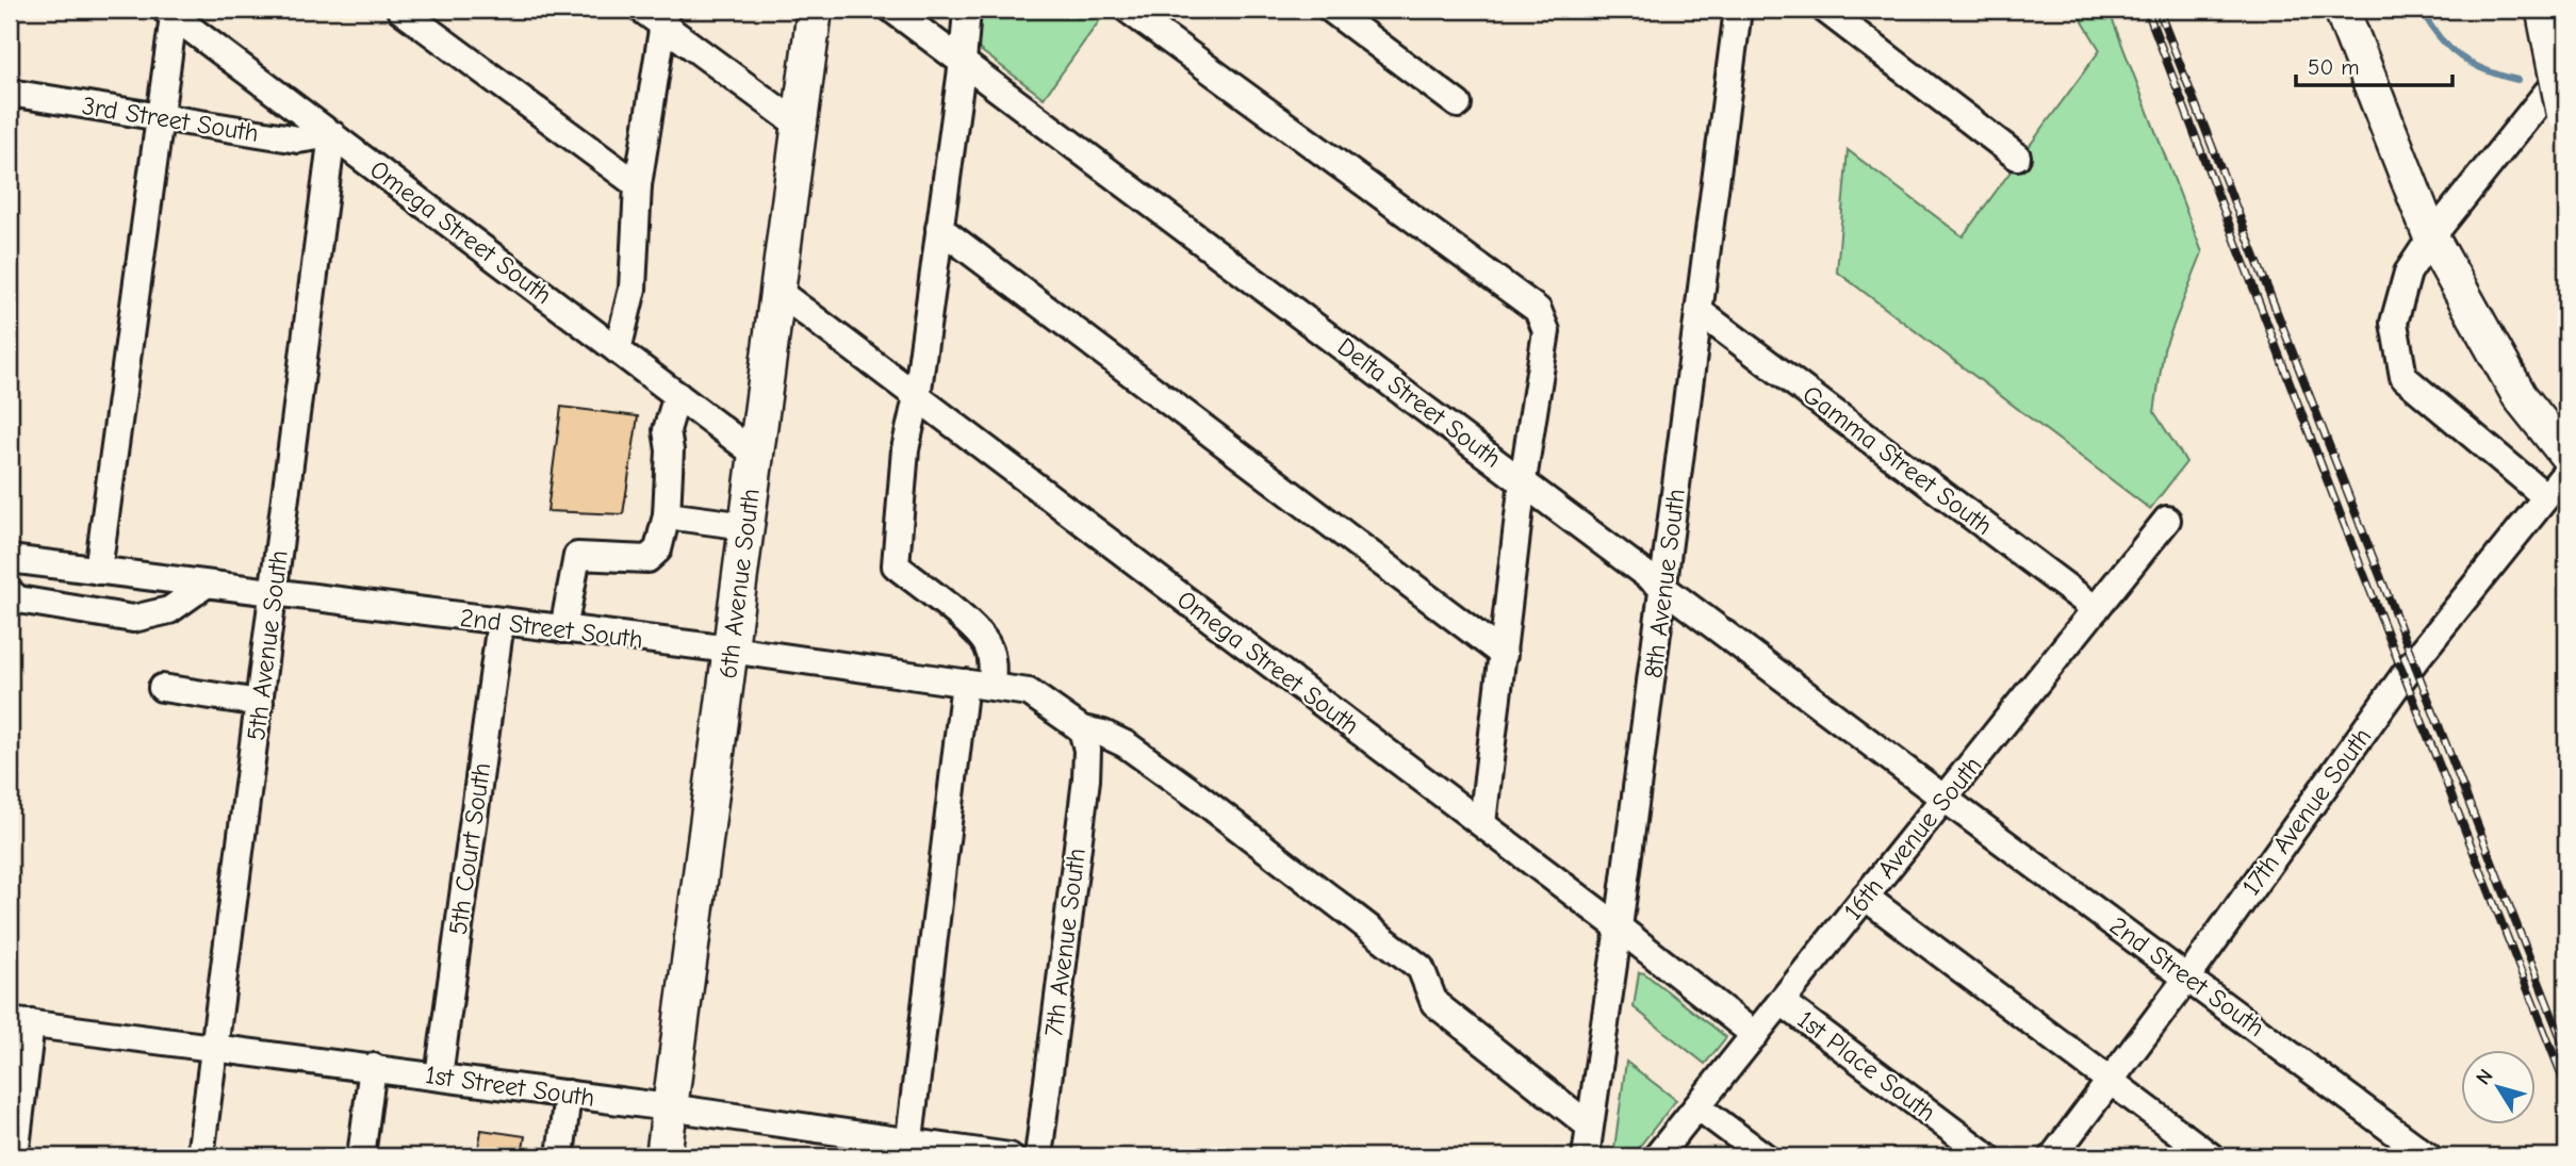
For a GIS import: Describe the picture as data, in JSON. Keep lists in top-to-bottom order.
{
  "streets": {
    "main road": ["6th Avenue South"],
    "street": [
      "3rd Street South",
      "Omega Street South",
      "Delta Street South",
      "Gamma Street South",
      "8th Avenue South",
      "2nd Street South",
      "5th Avenue South",
      "17th Avenue South",
      "16th Avenue South",
      "5th Court South",
      "7th Avenue South",
      "1st Place South",
      "1st Street South"
    ]
  },
  "crossings": [
    ["3rd Street South", "Omega Street South"],
    ["3rd Street South", "5th Avenue South"],
    ["Omega Street South", "6th Avenue South"],
    ["Omega Street South", "8th Avenue South"],
    ["Omega Street South", "5th Avenue South"],
    ["Omega Street South", "16th Avenue South"],
    ["Delta Street South", "8th Avenue South"],
    ["Delta Street South", "2nd Street South"],
    ["Delta Street South", "16th Avenue South"],
    ["Gamma Street South", "8th Avenue South"],
    ["Gamma Street South", "16th Avenue South"],
    ["6th Avenue South", "2nd Street South"],
    ["6th Avenue South", "1st Street South"],
    ["8th Avenue South", "2nd Street South"],
    ["2nd Street South", "5th Avenue South"],
    ["2nd Street South", "17th Avenue South"],
    ["2nd Street South", "16th Avenue South"],
    ["2nd Street South", "5th Court South"],
    ["2nd Street South", "7th Avenue South"],
    ["5th Avenue South", "1st Street South"],
    ["16th Avenue South", "1st Place South"],
    ["5th Court South", "1st Street South"]
  ],
  "scale_bar": "50 m",
  "north": "top left"
}
